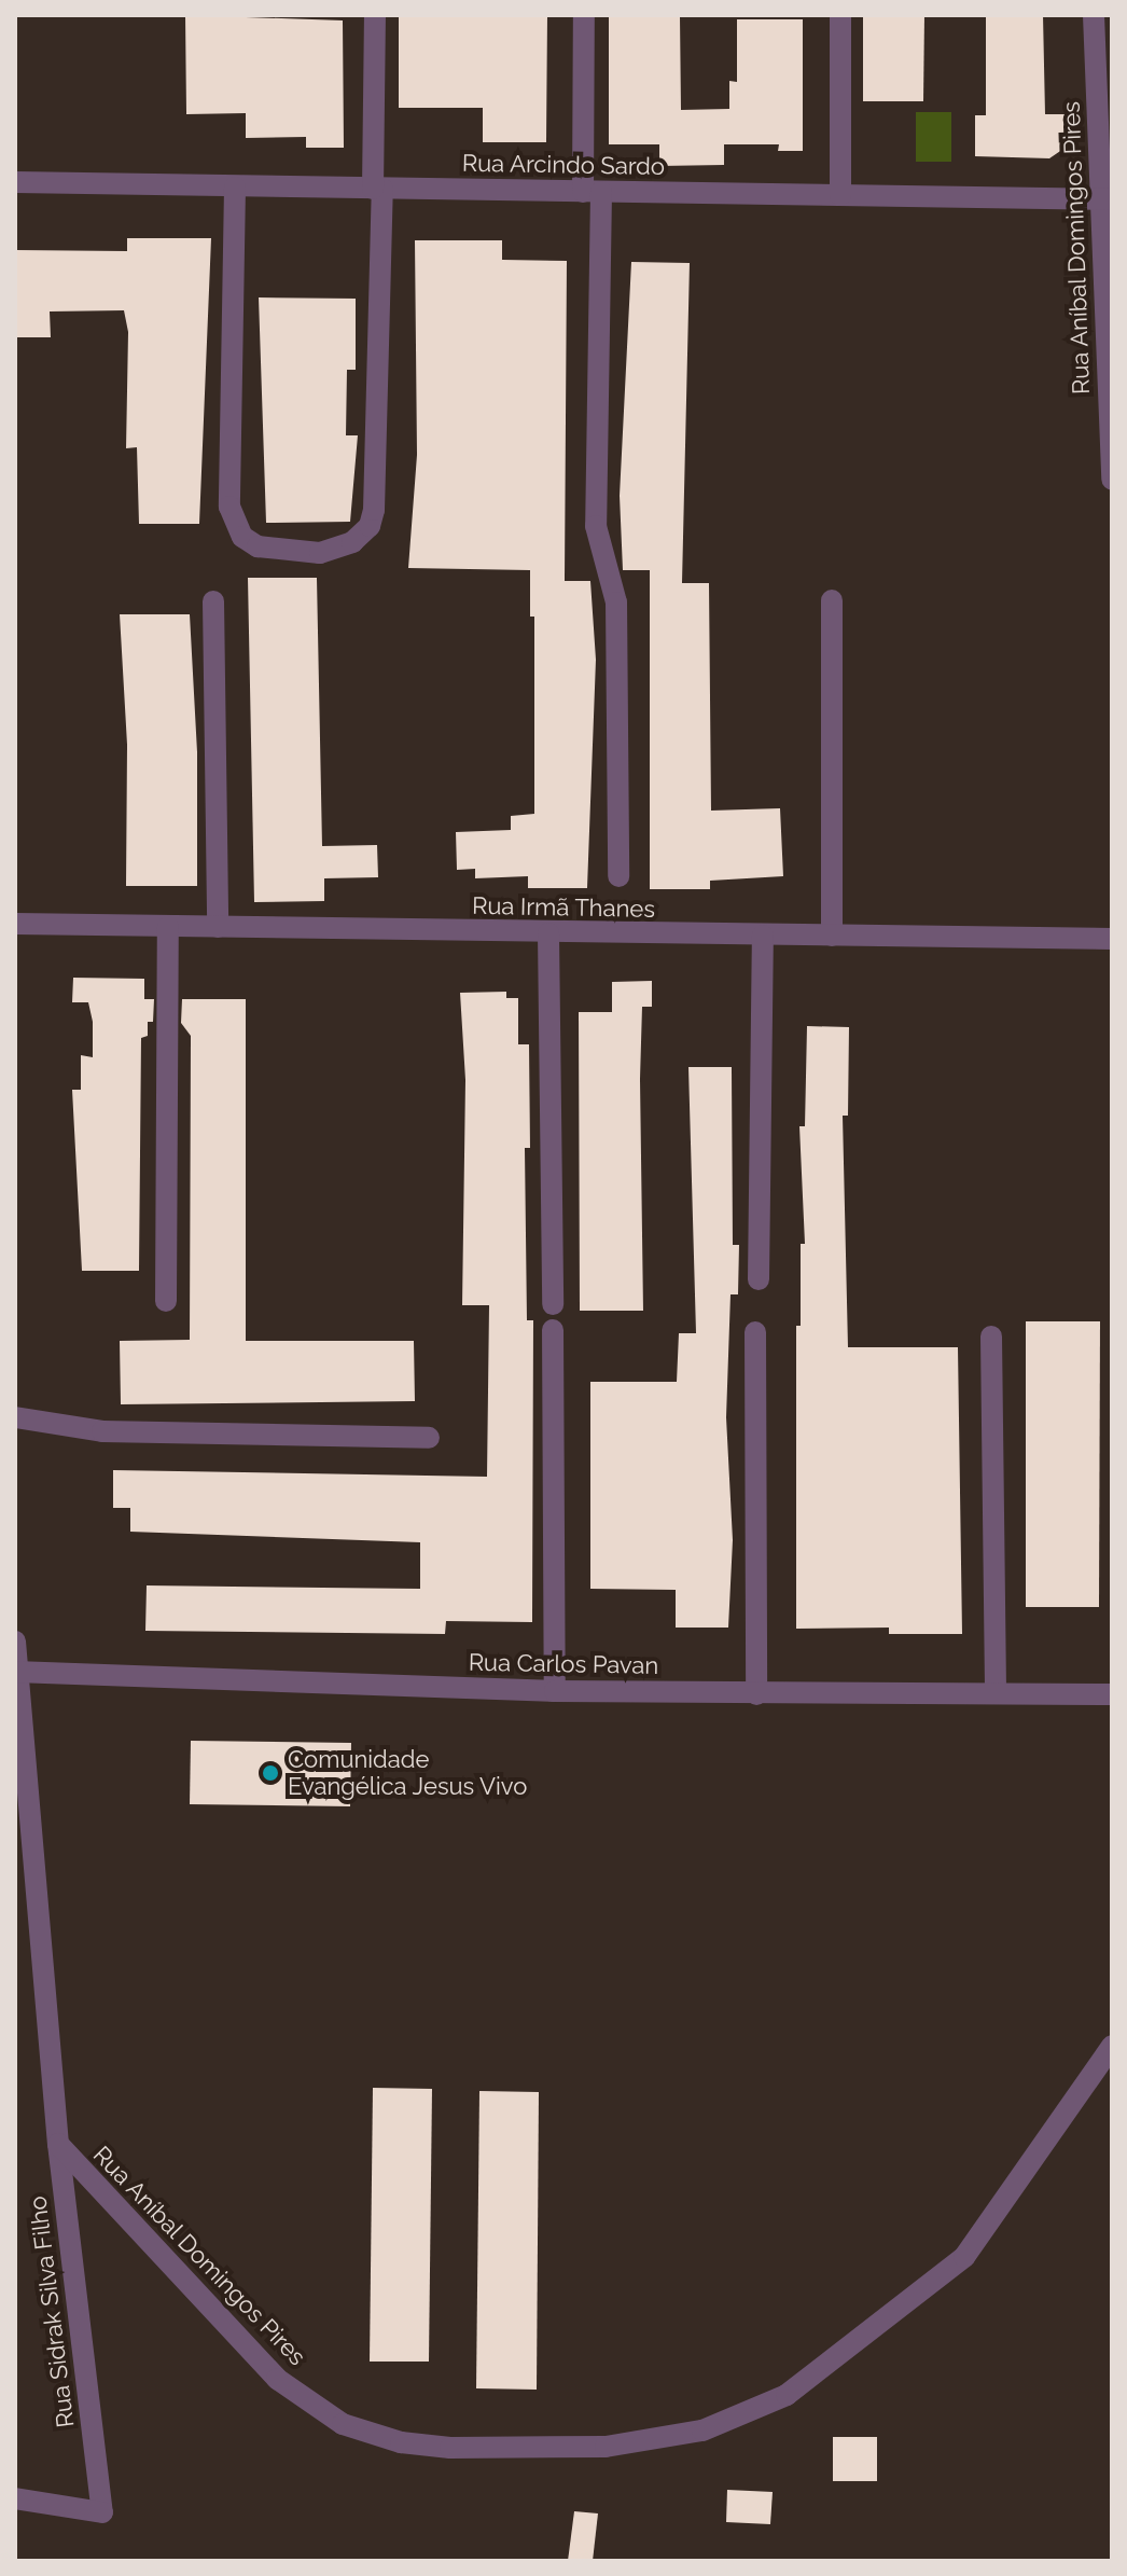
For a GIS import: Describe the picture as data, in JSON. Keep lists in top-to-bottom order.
{
  "streets": {
    "street": [
      "Rua Arcindo Sardo",
      "Rua Aníbal Domingos Pires",
      "Rua Irmã Thanes",
      "Rua Carlos Pavan",
      "Rua Sidrak Silva Filho"
    ]
  },
  "crossings": [
    ["Rua Arcindo Sardo", "Rua Aníbal Domingos Pires"],
    ["Rua Aníbal Domingos Pires", "Rua Sidrak Silva Filho"],
    ["Rua Carlos Pavan", "Rua Sidrak Silva Filho"]
  ],
  "places": ["Comunidade Evangélica Jesus Vivo"]
}
